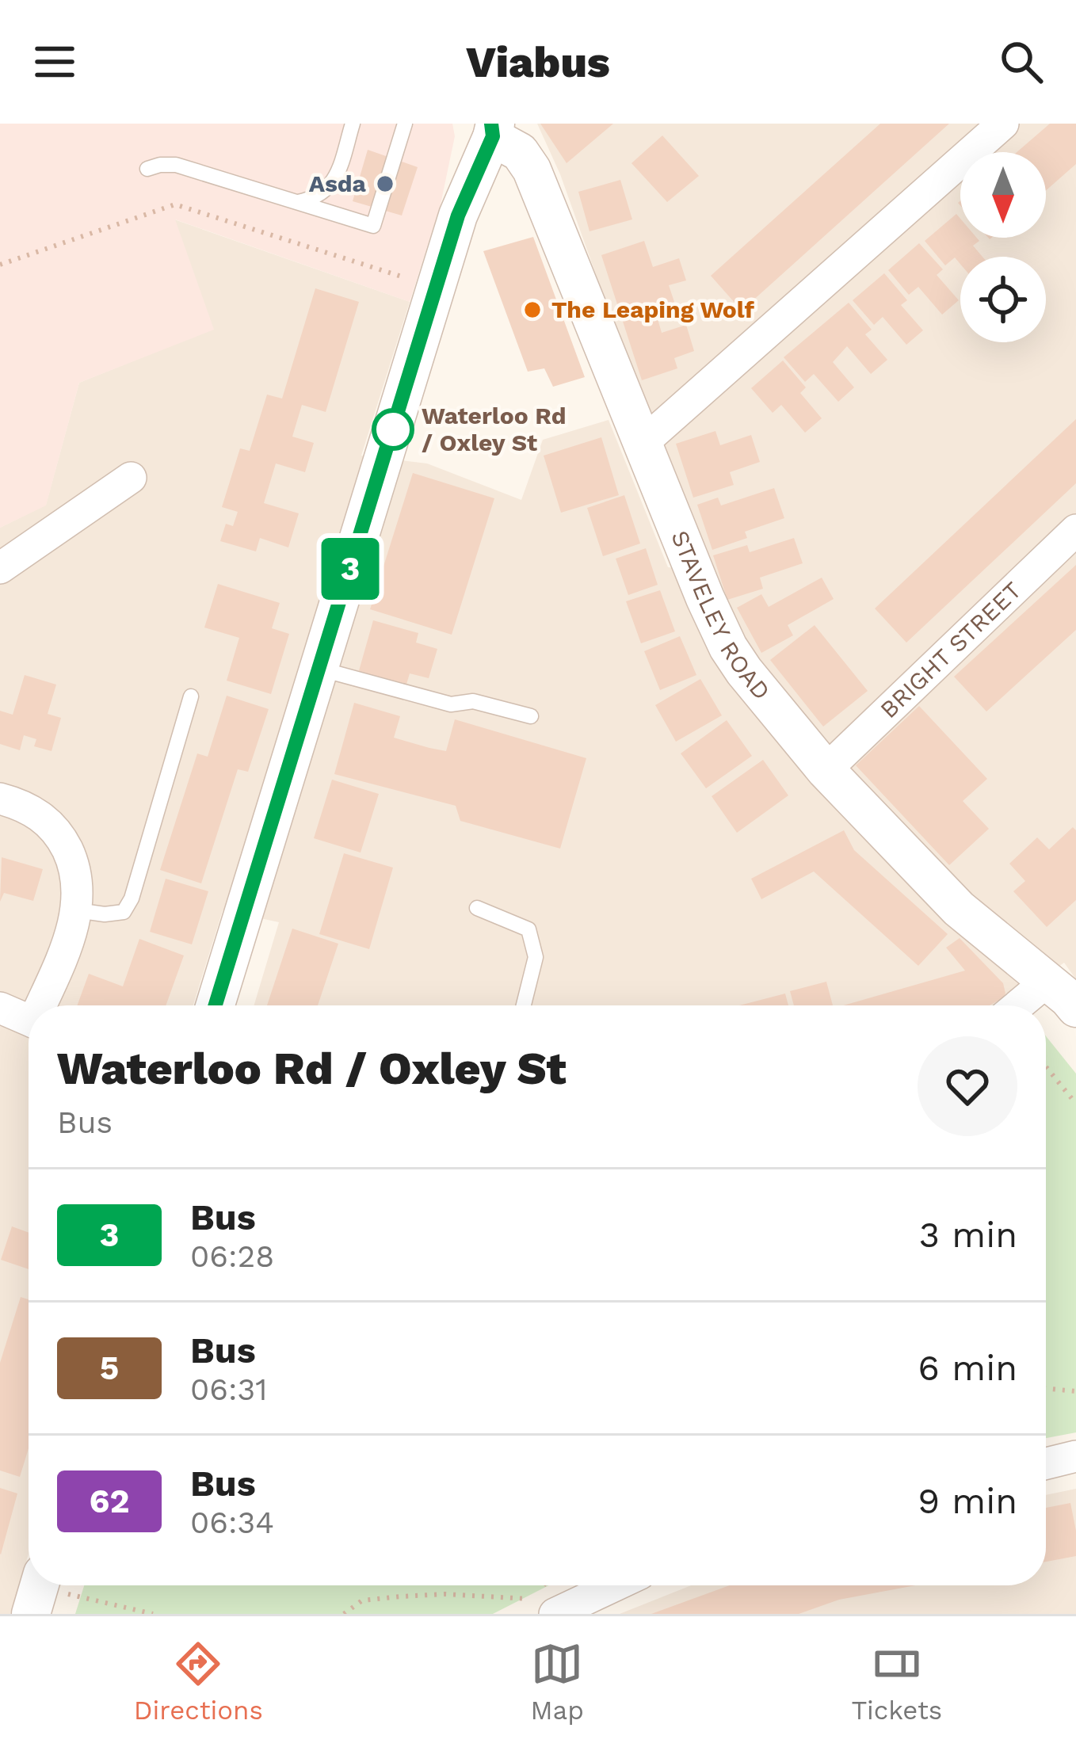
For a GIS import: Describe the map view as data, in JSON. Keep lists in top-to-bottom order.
{
  "streets": {
    "street": ["STAVELEY ROAD", "BRIGHT STREET"]
  },
  "crossings": [
    ["STAVELEY ROAD", "BRIGHT STREET"]
  ],
  "places": ["Asda", "The Leaping Wolf", "Waterloo Rd / Oxley St"],
  "lines": ["bus line 3"],
  "north": "bottom",
  "page": {
    "header": "Viabus",
    "on_map": "3",
    "heading": ["Waterloo Rd / Oxley St", "Bus"],
    "list": [
      {
        "mark": "3",
        "name": "Bus",
        "note": "06:28",
        "value": "3 min"
      },
      {
        "mark": "5",
        "name": "Bus",
        "note": "06:31",
        "value": "6 min"
      },
      {
        "mark": "62",
        "name": "Bus",
        "note": "06:34",
        "value": "9 min"
      }
    ],
    "tabs": ["Directions", "Map", "Tickets"]
  }
}
